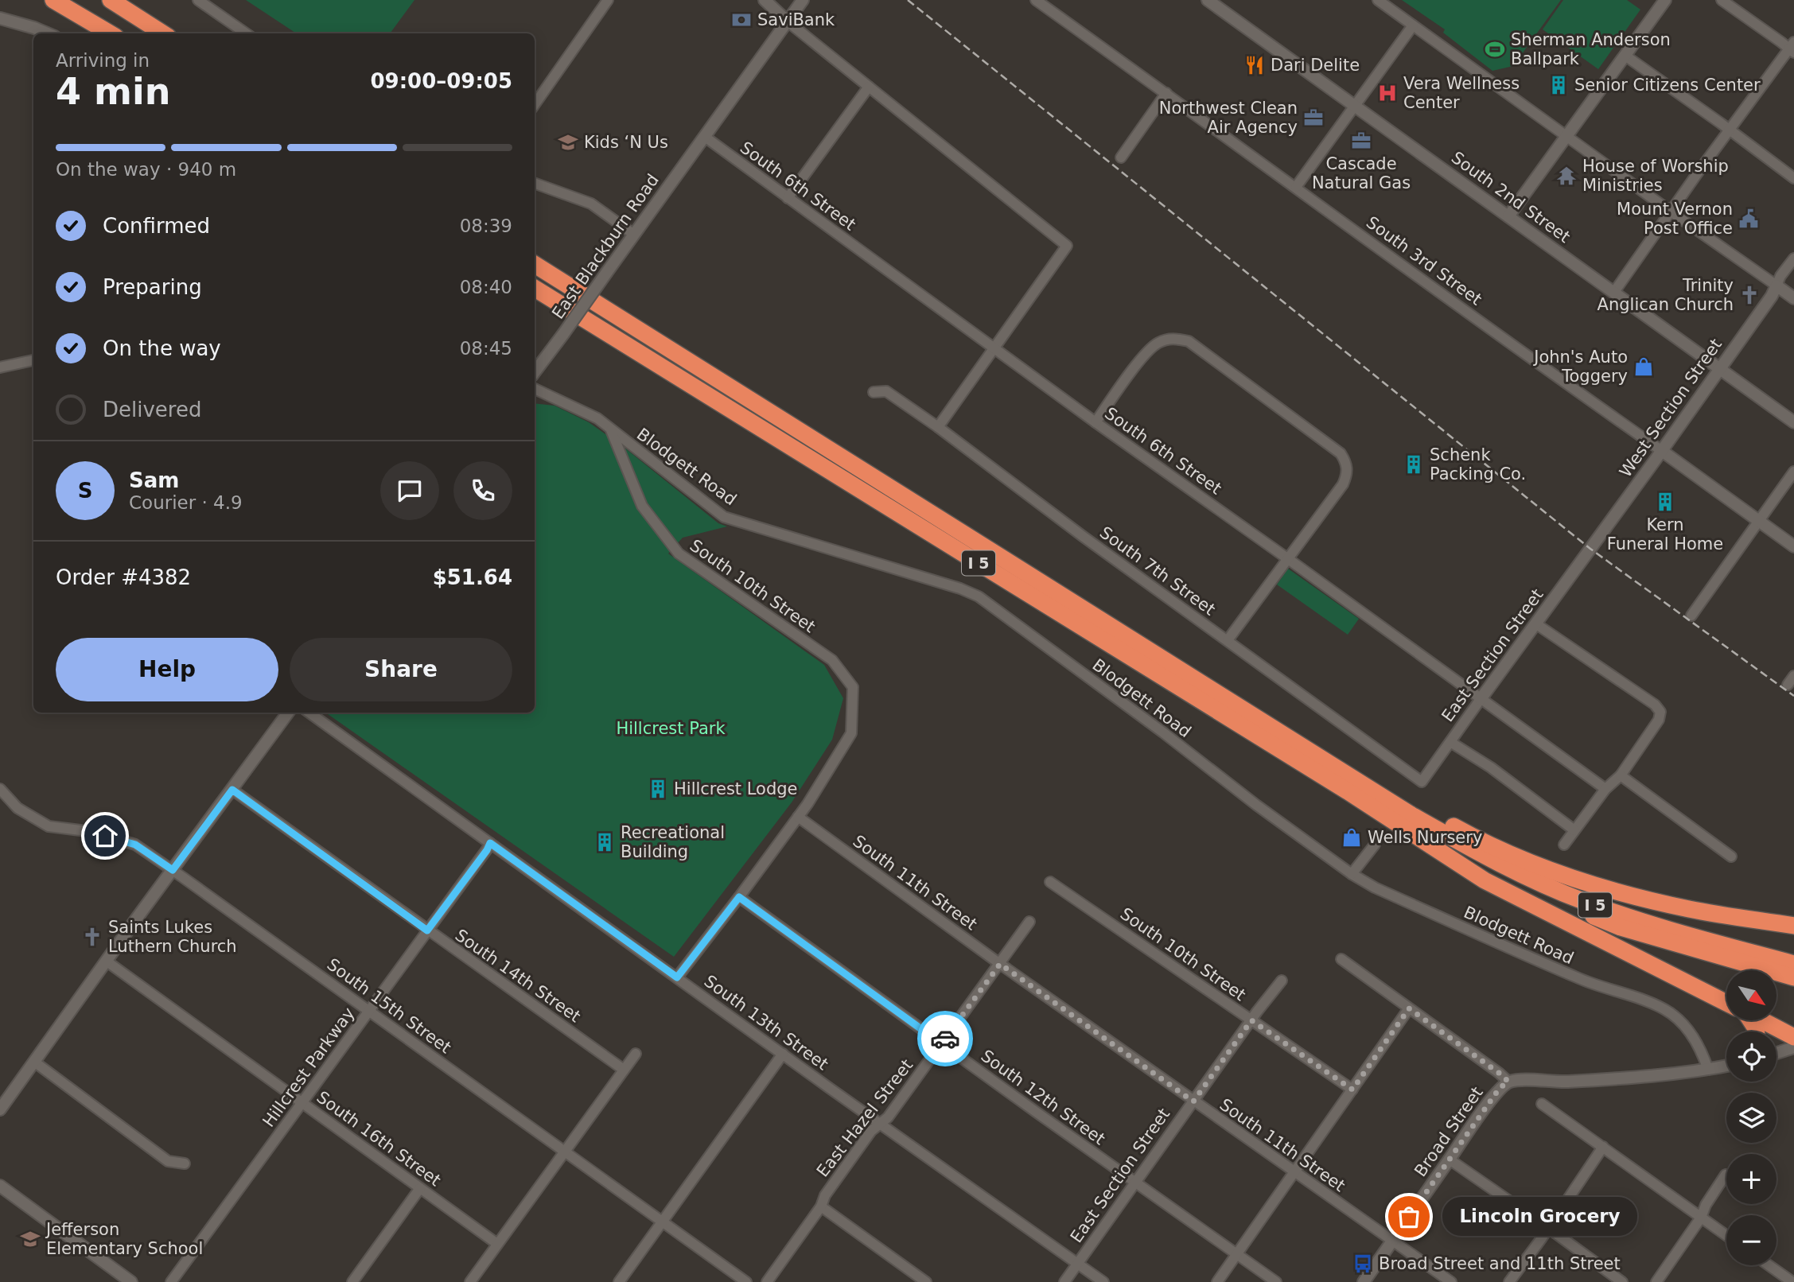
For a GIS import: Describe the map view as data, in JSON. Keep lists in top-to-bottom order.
{
  "streets": {
    "highway": ["I 5"],
    "street": [
      "South 6th Street",
      "South 2nd Street",
      "East Blackburn Road",
      "South 3rd Street",
      "West Section Street",
      "Blodgett Road",
      "South 7th Street",
      "South 10th Street",
      "East Section Street",
      "South 11th Street",
      "South 14th Street",
      "South 15th Street",
      "South 13th Street",
      "Hillcrest Parkway",
      "South 12th Street",
      "East Hazel Street",
      "Broad Street",
      "South 16th Street"
    ]
  },
  "crossings": [
    ["South 6th Street", "East Blackburn Road"],
    ["South 6th Street", "East Section Street"],
    ["South 2nd Street", "West Section Street"],
    ["South 3rd Street", "West Section Street"],
    ["West Section Street", "East Section Street"],
    ["Blodgett Road", "South 10th Street"],
    ["Blodgett Road", "Broad Street"],
    ["South 7th Street", "East Section Street"],
    ["South 10th Street", "East Section Street"],
    ["South 10th Street", "South 11th Street"],
    ["East Section Street", "South 11th Street"],
    ["East Section Street", "South 13th Street"],
    ["East Section Street", "South 12th Street"],
    ["South 11th Street", "East Hazel Street"],
    ["South 11th Street", "Broad Street"],
    ["South 14th Street", "Hillcrest Parkway"],
    ["South 15th Street", "Hillcrest Parkway"],
    ["South 13th Street", "Hillcrest Parkway"],
    ["South 13th Street", "East Hazel Street"],
    ["Hillcrest Parkway", "South 16th Street"],
    ["South 12th Street", "East Hazel Street"]
  ],
  "parks": ["Hillcrest Park"],
  "places": {
    "bank": ["SaviBank"],
    "sports": ["Sherman Anderson Ballpark"],
    "restaurant": ["Dari Delite"],
    "building": [
      "Senior Citizens Center",
      "Schenk Packing Co.",
      "Kern Funeral Home",
      "Hillcrest Lodge",
      "Recreational Building"
    ],
    "hospital": ["Vera Wellness Center"],
    "office": ["Northwest Clean Air Agency", "Cascade Natural Gas"],
    "school or university": ["Kids ‘N Us", "Jefferson Elementary School"],
    "temple": ["House of Worship Ministries"],
    "public building": ["Mount Vernon Post Office"],
    "church": ["Trinity Anglican Church", "Saints Lukes Luthern Church"],
    "shop": ["John's Auto Toggery", "Wells Nursery"],
    "other": ["Lincoln Grocery"],
    "bus stop": ["Broad Street and 11th Street"]
  },
  "north": "bottom right",
  "page": {
    "heading": ["4 min", "Arriving in", "09:00–09:05"],
    "panel": [
      "Sam",
      "Courier · 4.9",
      "Order #4382",
      "$51.64"
    ],
    "bar": "On the way · 940 m",
    "list": [
      ["Confirmed", "08:39"],
      ["Preparing", "08:40"],
      ["On the way", "08:45"],
      "Delivered"
    ],
    "round": "S",
    "buttons": ["Help", "Share"],
    "map_buttons": ["+", "−"],
    "bubble": "Lincoln Grocery"
  }
}
